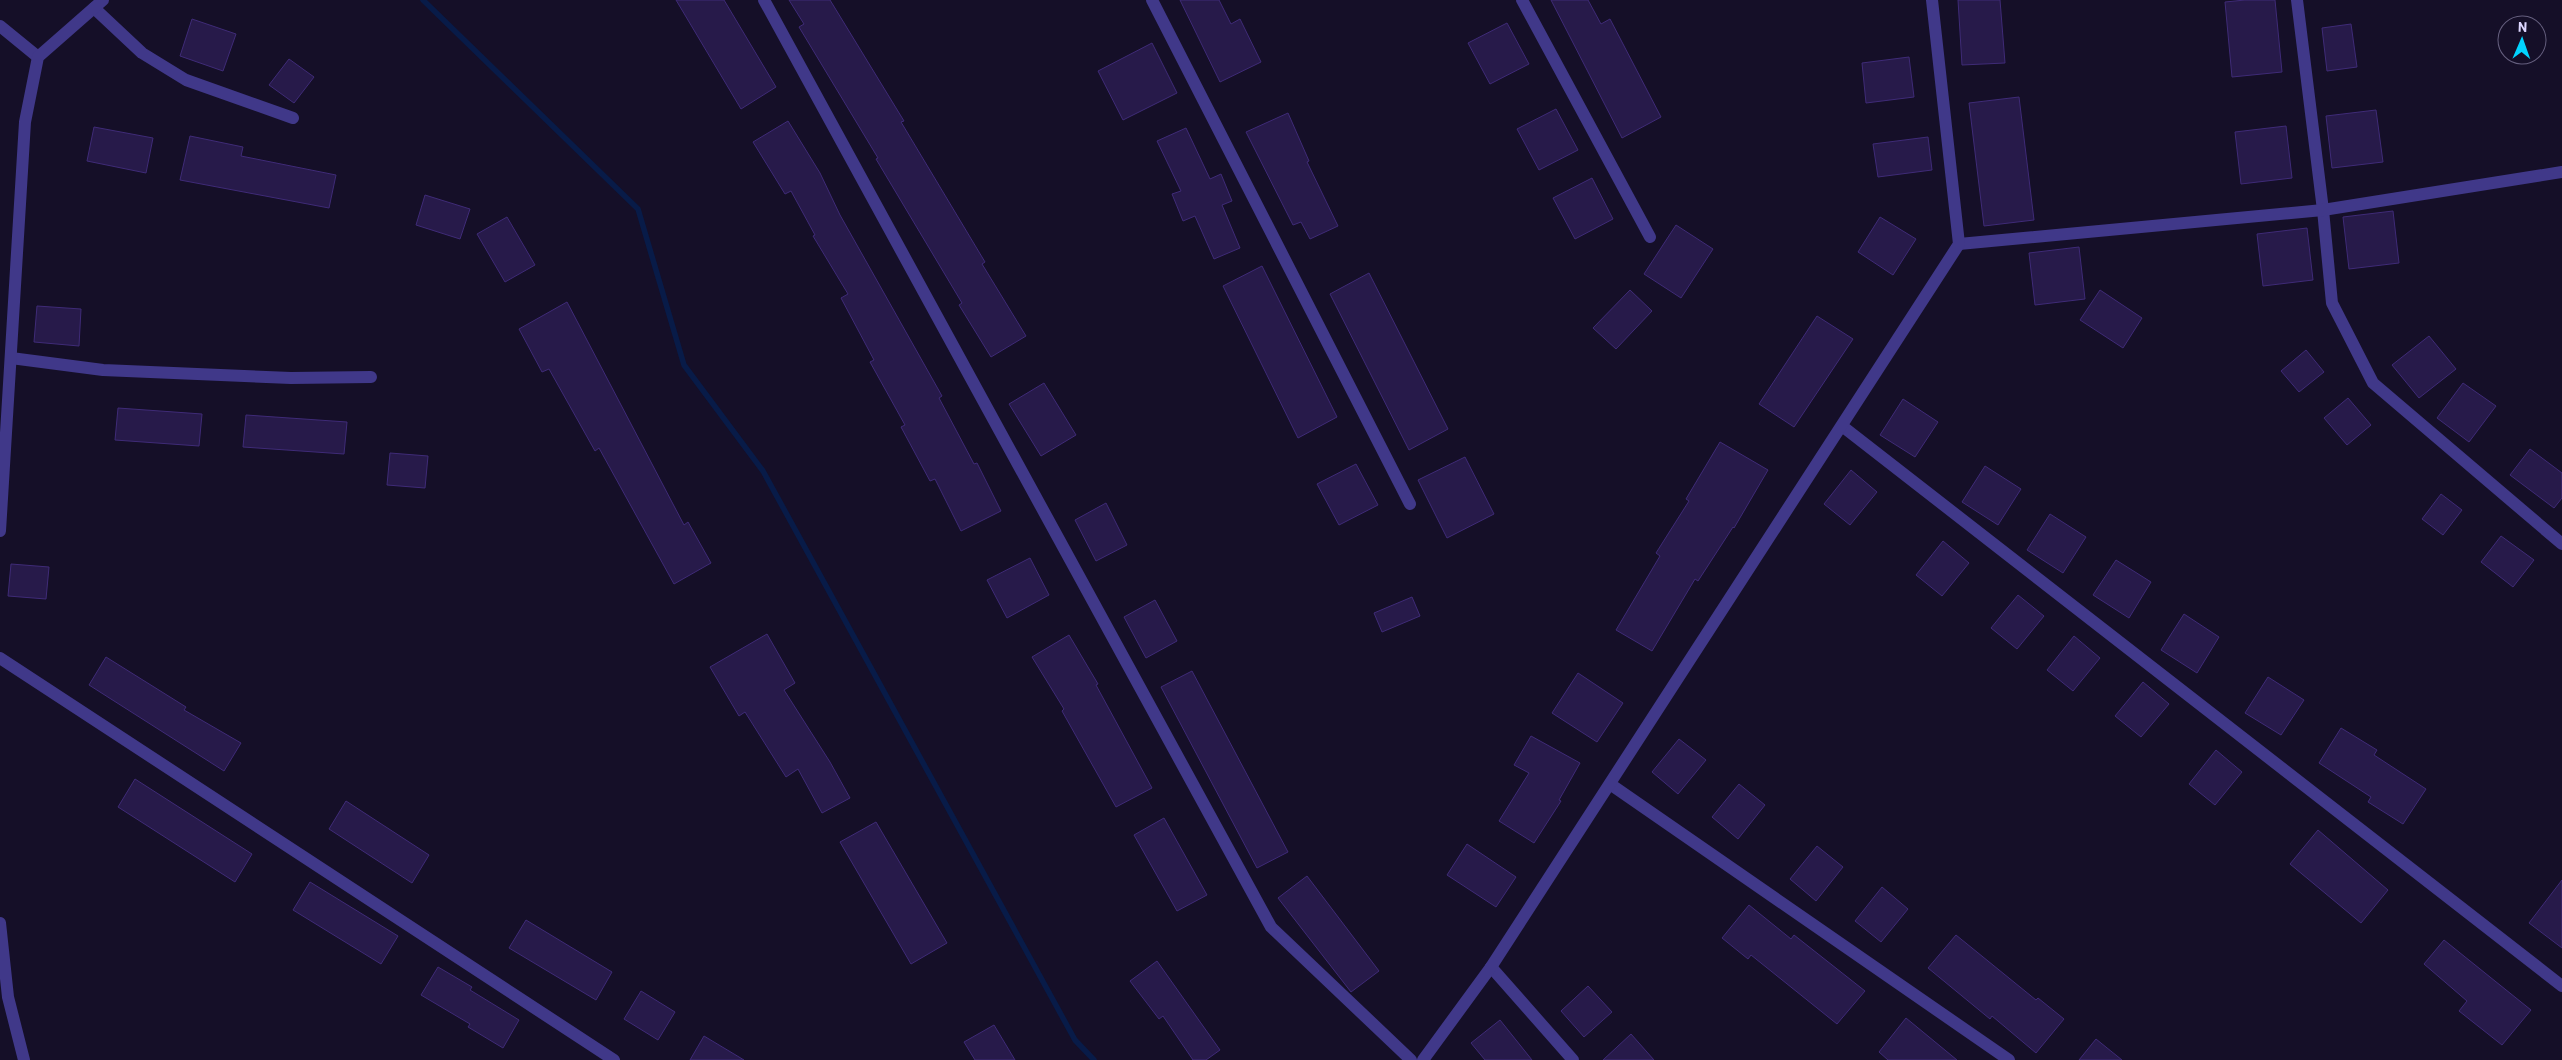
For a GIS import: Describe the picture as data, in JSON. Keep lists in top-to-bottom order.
{
  "north": "top"
}
